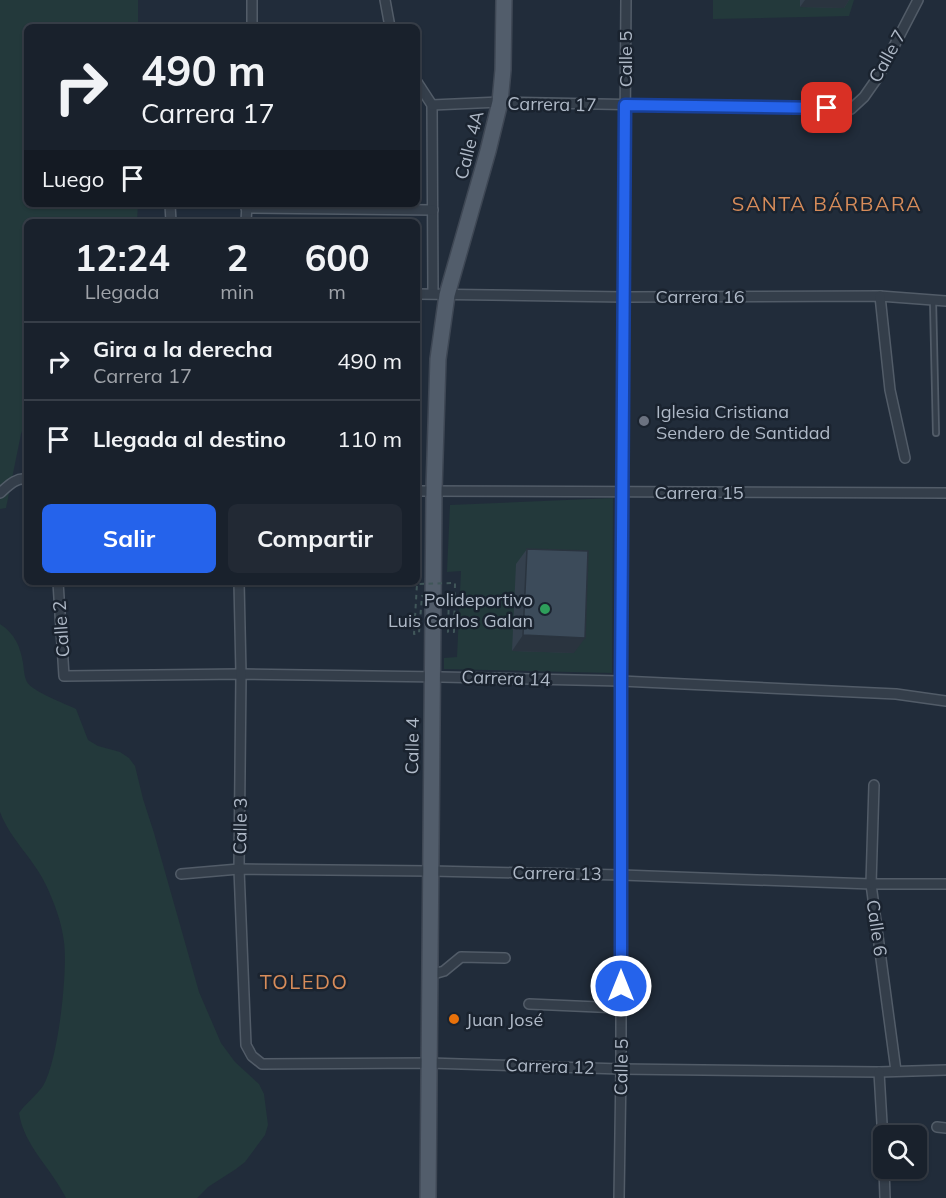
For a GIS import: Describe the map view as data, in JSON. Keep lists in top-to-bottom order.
{
  "streets": {
    "main road": ["Calle 4A", "Calle 4"],
    "street": [
      "Calle 7",
      "Calle 5",
      "Carrera 17",
      "Carrera 16",
      "Carrera 15",
      "Calle 2",
      "Carrera 14",
      "Calle 3",
      "Carrera 13",
      "Calle 6",
      "Carrera 12"
    ]
  },
  "crossings": [
    ["Calle 7", "Carrera 17"],
    ["Calle 5", "Carrera 17"],
    ["Calle 5", "Carrera 16"],
    ["Calle 5", "Carrera 15"],
    ["Calle 5", "Carrera 14"],
    ["Calle 5", "Carrera 13"],
    ["Calle 5", "Carrera 12"],
    ["Carrera 17", "Calle 4A"],
    ["Carrera 17", "Calle 4"],
    ["Calle 4A", "Carrera 16"],
    ["Calle 4A", "Calle 4"],
    ["Carrera 16", "Calle 4"],
    ["Carrera 15", "Calle 4"],
    ["Calle 2", "Carrera 14"],
    ["Carrera 14", "Calle 4"],
    ["Carrera 14", "Calle 3"],
    ["Calle 4", "Carrera 13"],
    ["Calle 4", "Carrera 12"],
    ["Calle 3", "Carrera 13"],
    ["Calle 3", "Carrera 12"],
    ["Carrera 13", "Calle 6"],
    ["Calle 6", "Carrera 12"]
  ],
  "districts": ["SANTA BÁRBARA", "TOLEDO"],
  "places": ["Iglesia Cristiana Sendero de Santidad", "Polideportivo Luis Carlos Galan", "Juan José"],
  "page": {
    "turn": ["490 m", "Carrera 17"],
    "then": "Luego",
    "eta": [
      "12:24",
      "Llegada",
      "2",
      "min",
      "600",
      "m"
    ],
    "list": [
      {
        "name": "Gira a la derecha",
        "note": "Carrera 17",
        "value": "490 m"
      },
      {
        "name": "Llegada al destino",
        "value": "110 m"
      }
    ],
    "buttons": ["Salir", "Compartir"]
  }
}
